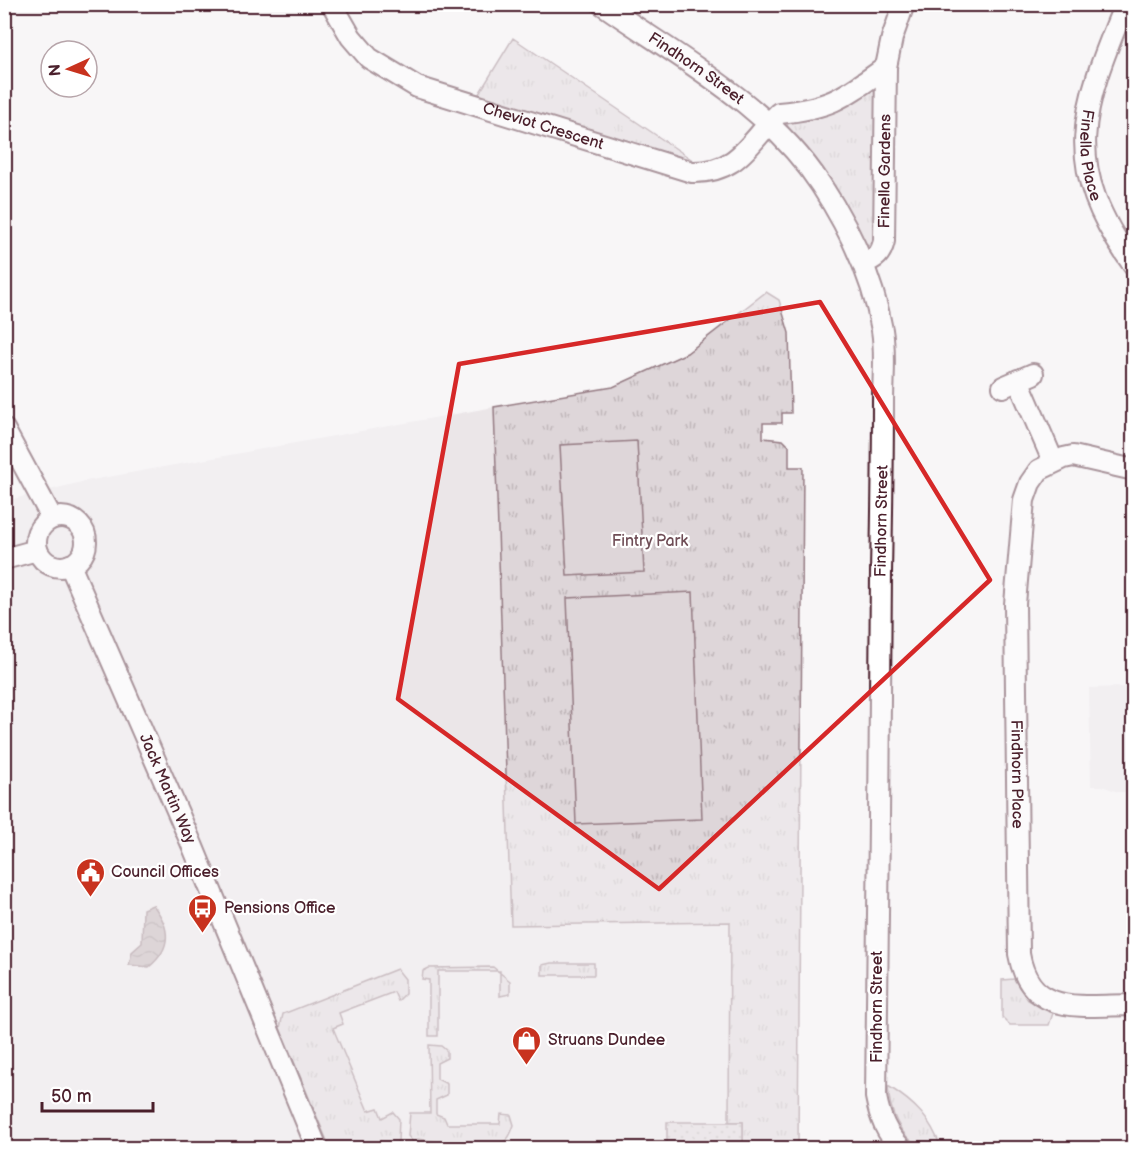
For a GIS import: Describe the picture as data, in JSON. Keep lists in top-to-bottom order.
{
  "streets": {
    "street": [
      "Findhorn Street",
      "Cheviot Crescent",
      "Finella Place",
      "Finella Gardens",
      "Findhorn Place",
      "Jack Martin Way"
    ]
  },
  "crossings": [
    ["Findhorn Street", "Cheviot Crescent"],
    ["Findhorn Street", "Finella Gardens"]
  ],
  "parks": ["Fintry Park"],
  "places": {
    "public building": ["Council Offices"],
    "bus stop": ["Pensions Office"],
    "shop": ["Struans Dundee"]
  },
  "scale_bar": "50 m",
  "north": "left"
}
